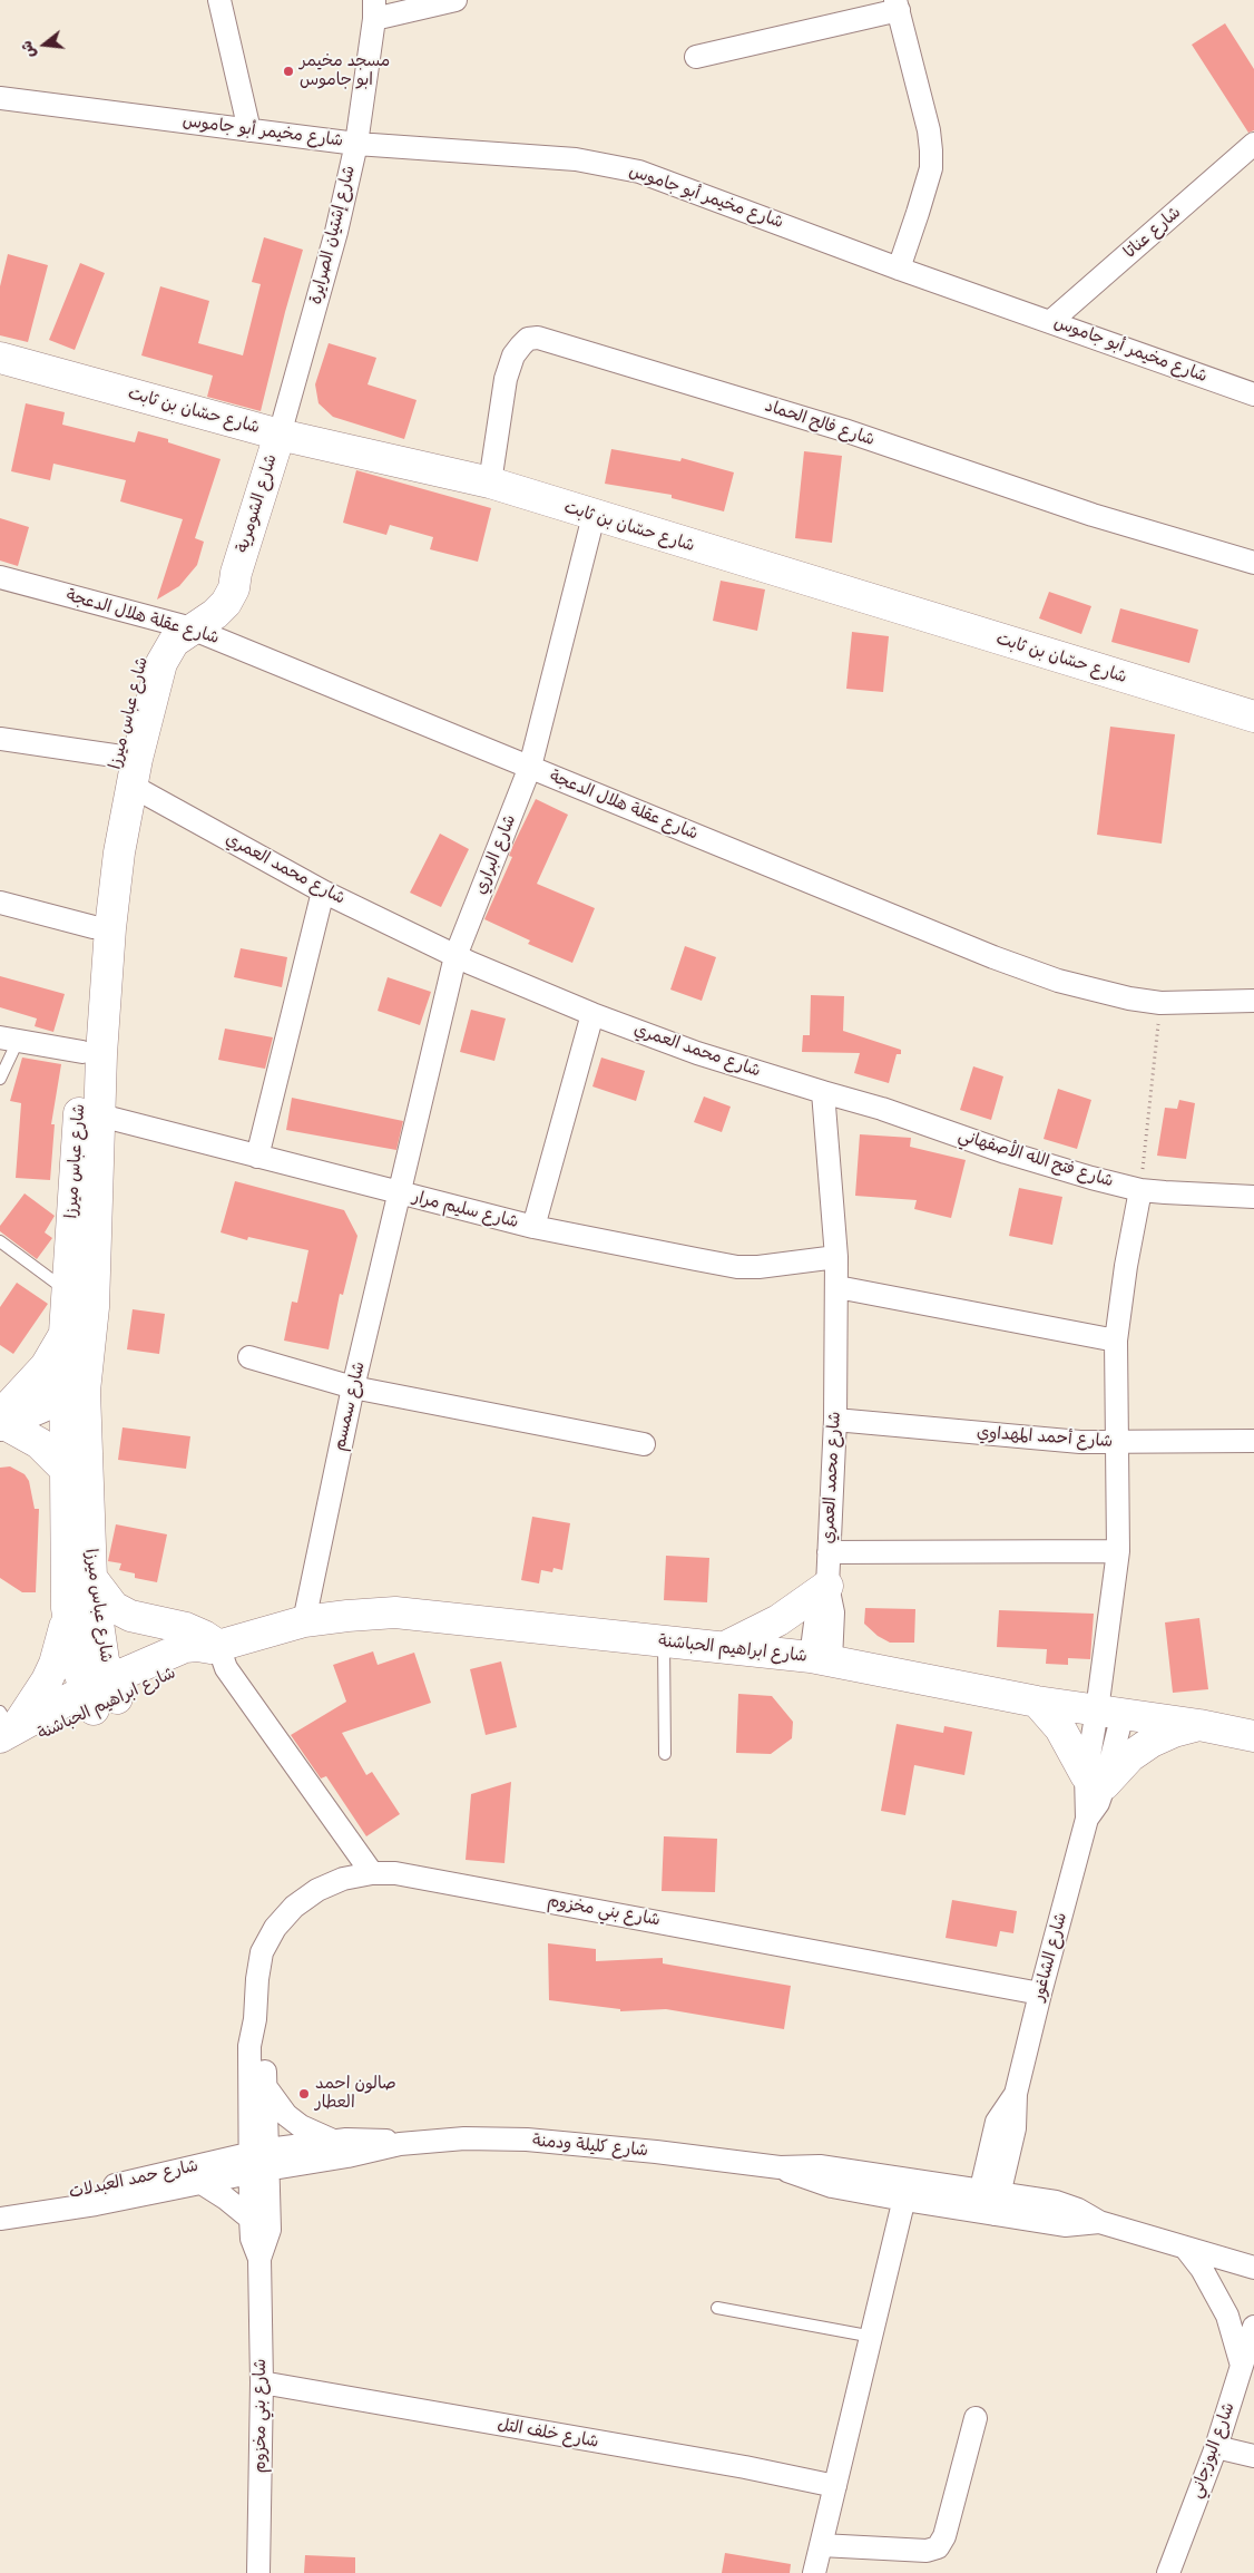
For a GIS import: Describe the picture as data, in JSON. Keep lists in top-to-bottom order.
{
  "streets": {
    "street": [
      "شارع مخيمر أبو جاموس",
      "شارع عناتا",
      "شارع إشتيان الصرايرة",
      "شارع حسّان بن ثابت",
      "شارع فالح الحماد",
      "شارع الشومرية",
      "شارع عقلة هلال الدعجة",
      "شارع عباس ميرزا",
      "شارع البراري",
      "شارع محمد العمري",
      "شارع فتح الله الأصفهاني",
      "شارع سليم مرار",
      "شارع سمسم",
      "شارع أحمد المهداوي",
      "شارع ابراهيم الحباشنة",
      "شارع بني مخزوم",
      "شارع الشاغور",
      "شارع كليلة ودمنة",
      "شارع حمد العبدلات",
      "شارع خلف التل",
      "شارع البوزجاني"
    ]
  },
  "crossings": [
    ["شارع مخيمر أبو جاموس", "شارع عناتا"],
    ["شارع مخيمر أبو جاموس", "شارع إشتيان الصرايرة"],
    ["شارع إشتيان الصرايرة", "شارع حسّان بن ثابت"],
    ["شارع إشتيان الصرايرة", "شارع الشومرية"],
    ["شارع حسّان بن ثابت", "شارع فالح الحماد"],
    ["شارع حسّان بن ثابت", "شارع الشومرية"],
    ["شارع حسّان بن ثابت", "شارع البراري"],
    ["شارع الشومرية", "شارع عقلة هلال الدعجة"],
    ["شارع الشومرية", "شارع عباس ميرزا"],
    ["شارع عقلة هلال الدعجة", "شارع عباس ميرزا"],
    ["شارع عقلة هلال الدعجة", "شارع البراري"],
    ["شارع عباس ميرزا", "شارع محمد العمري"],
    ["شارع عباس ميرزا", "شارع سليم مرار"],
    ["شارع عباس ميرزا", "شارع ابراهيم الحباشنة"],
    ["شارع البراري", "شارع محمد العمري"],
    ["شارع البراري", "شارع سليم مرار"],
    ["شارع البراري", "شارع سمسم"],
    ["شارع محمد العمري", "شارع فتح الله الأصفهاني"],
    ["شارع محمد العمري", "شارع سليم مرار"],
    ["شارع محمد العمري", "شارع أحمد المهداوي"],
    ["شارع محمد العمري", "شارع ابراهيم الحباشنة"],
    ["شارع فتح الله الأصفهاني", "شارع الشاغور"],
    ["شارع سليم مرار", "شارع سمسم"],
    ["شارع سمسم", "شارع ابراهيم الحباشنة"],
    ["شارع أحمد المهداوي", "شارع الشاغور"],
    ["شارع ابراهيم الحباشنة", "شارع الشاغور"],
    ["شارع بني مخزوم", "شارع الشاغور"],
    ["شارع بني مخزوم", "شارع كليلة ودمنة"],
    ["شارع بني مخزوم", "شارع حمد العبدلات"],
    ["شارع بني مخزوم", "شارع خلف التل"],
    ["شارع الشاغور", "شارع كليلة ودمنة"],
    ["شارع كليلة ودمنة", "شارع حمد العبدلات"]
  ],
  "places": ["مسجد مخيمر ابو جاموس", "صالون احمد العطار"],
  "north": "left"
}
